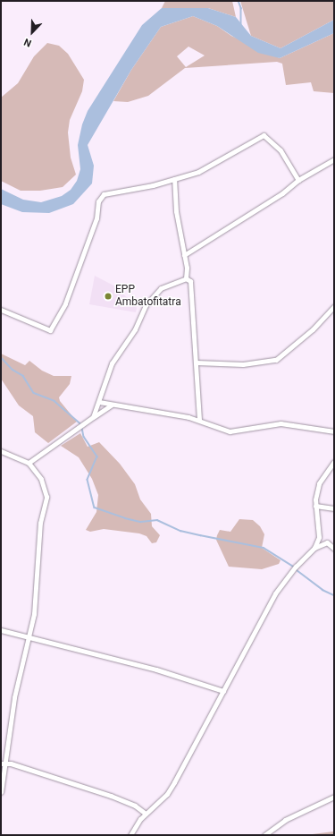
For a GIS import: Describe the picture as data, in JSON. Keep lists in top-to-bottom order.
{
  "places": ["EPP Ambatofitatra"],
  "north": "bottom left"
}
